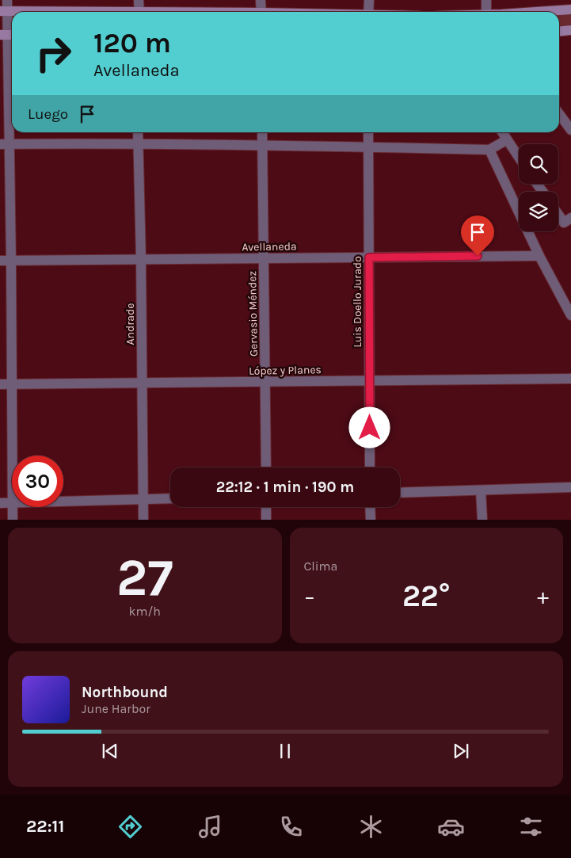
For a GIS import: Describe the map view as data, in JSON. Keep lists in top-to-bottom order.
{
  "streets": {
    "street": [
      "Avellaneda",
      "Luis Doello Jurado",
      "Gervasio Méndez",
      "Andrade",
      "López y Planes"
    ]
  },
  "crossings": [
    ["Avellaneda", "Luis Doello Jurado"],
    ["Avellaneda", "Gervasio Méndez"],
    ["Avellaneda", "Andrade"],
    ["Luis Doello Jurado", "López y Planes"],
    ["Gervasio Méndez", "López y Planes"],
    ["Andrade", "López y Planes"]
  ],
  "page": {
    "turn": ["120 m", "Avellaneda"],
    "then": "Luego",
    "limit": "30",
    "trip": "22:12 · 1 min · 190 m",
    "tile": [
      ["27", "km/h"],
      "Clima"
    ],
    "heat": ["−", "22°", "+"],
    "song": ["Northbound", "June Harbor"],
    "tabs": "22:11"
  }
}
